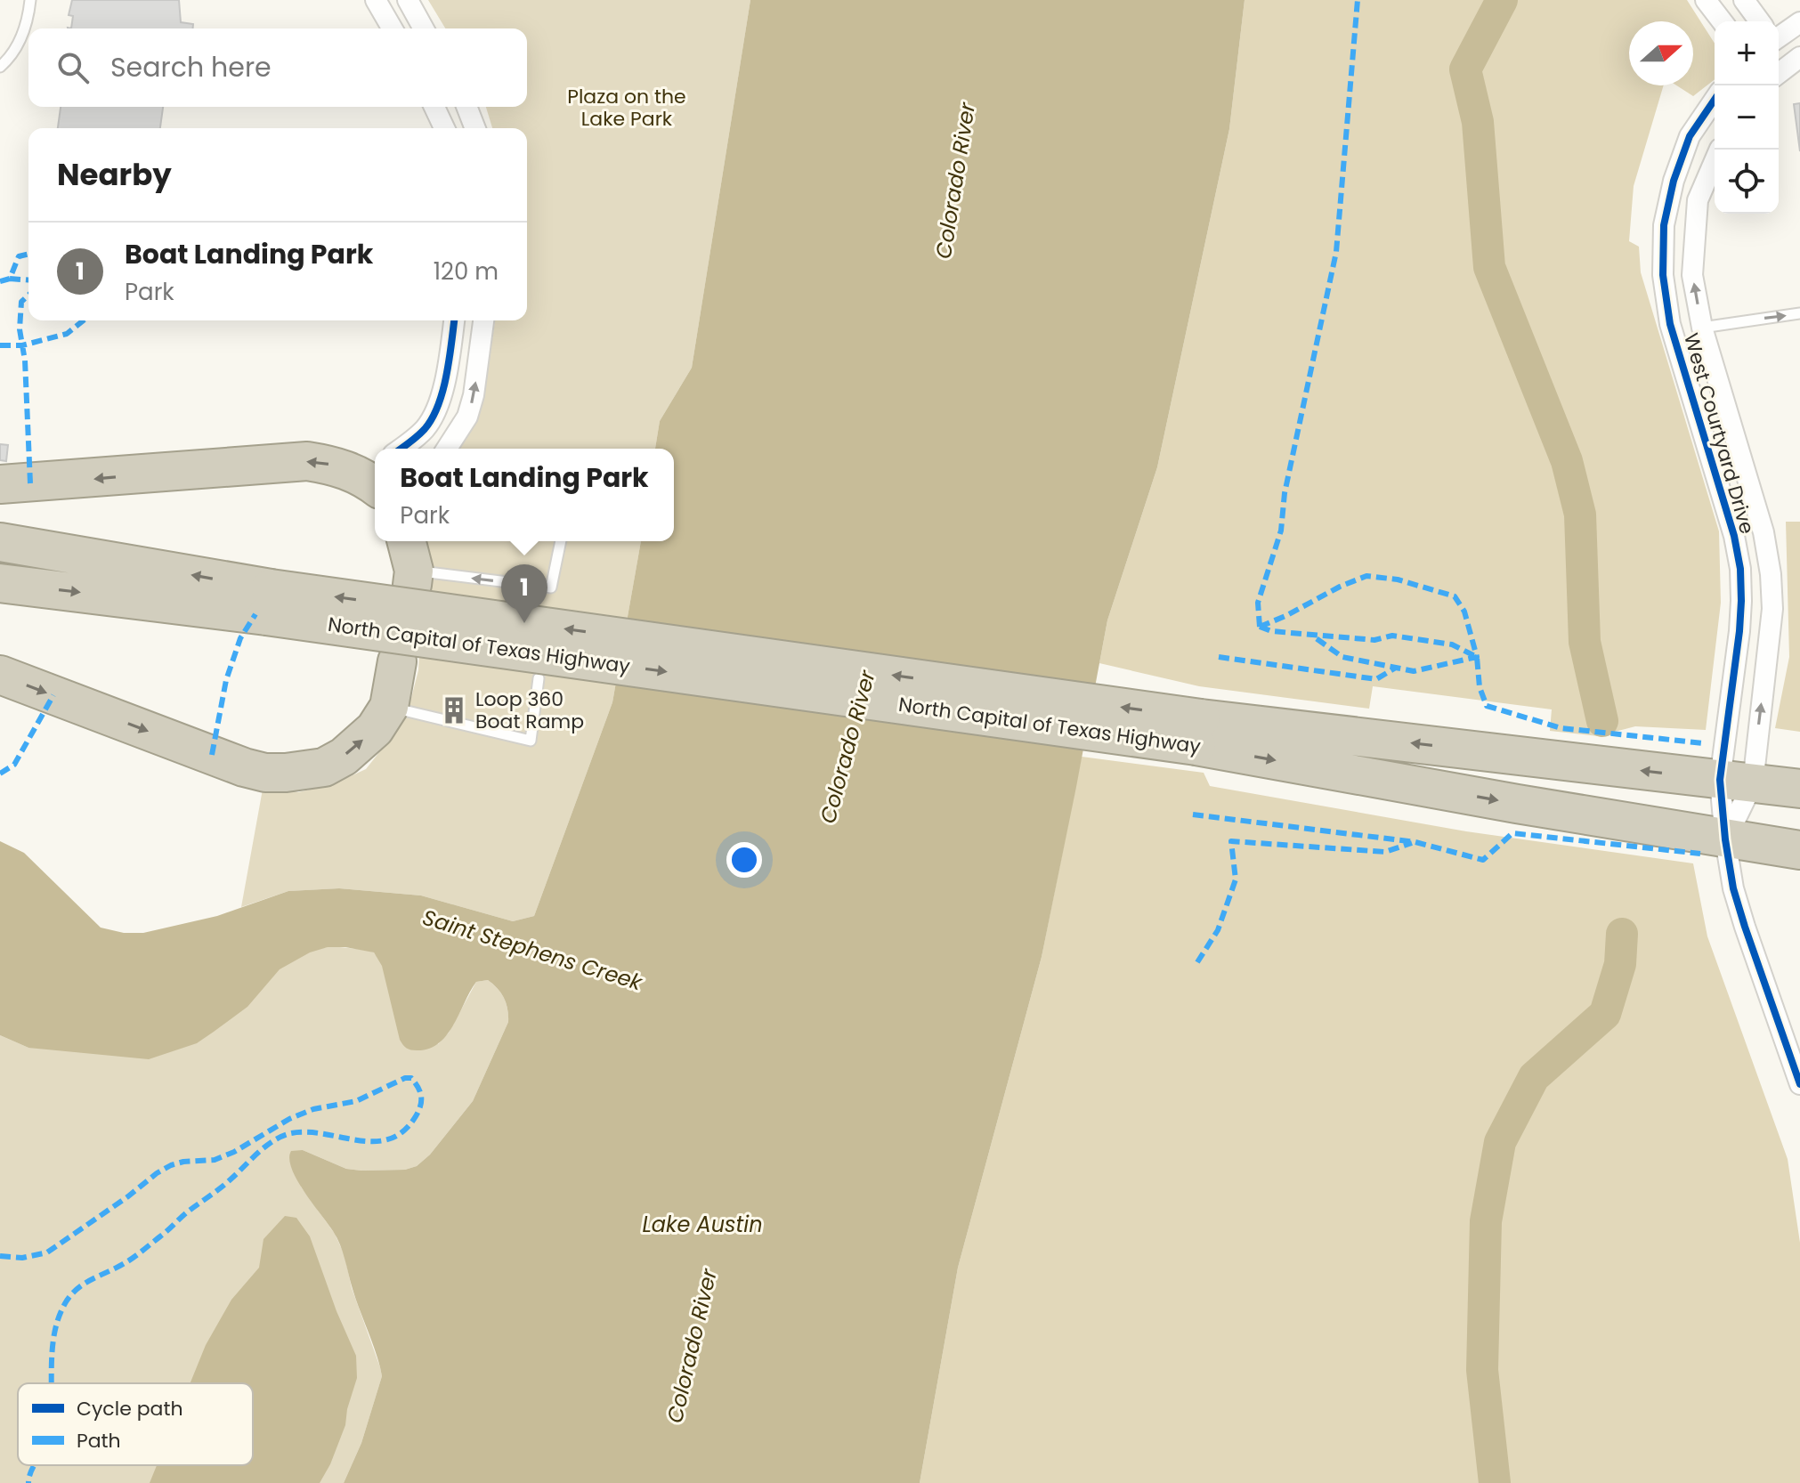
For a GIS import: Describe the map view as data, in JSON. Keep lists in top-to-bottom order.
{
  "streets": {
    "highway": ["North Capital of Texas Highway"],
    "street": ["West Courtyard Drive"]
  },
  "crossings": [
    ["West Courtyard Drive", "North Capital of Texas Highway"]
  ],
  "water": ["Colorado River", "Saint Stephens Creek", "Lake Austin"],
  "parks": ["Plaza on the Lake Park"],
  "places": {
    "building": ["Loop 360 Boat Ramp"]
  },
  "legend": ["Cycle path", "Path"],
  "north": "right",
  "page": {
    "map_buttons": ["+", "−"],
    "search": "Search here",
    "heading": "Nearby",
    "list": [
      {
        "mark": "1",
        "name": "Boat Landing Park",
        "note": "Park",
        "value": "120 m"
      }
    ],
    "popup": ["Boat Landing Park", "Park"],
    "pins": "1"
  }
}
